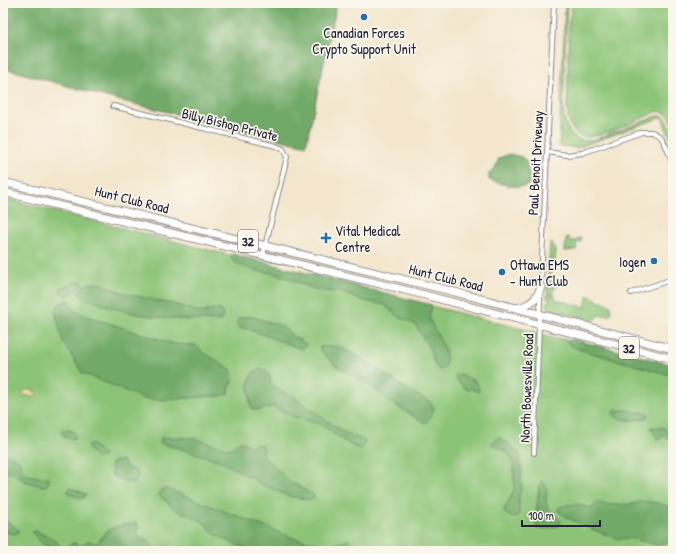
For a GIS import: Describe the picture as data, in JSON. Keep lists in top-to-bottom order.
{
  "streets": {
    "main road": ["Hunt Club Road", "32"],
    "street": ["Billy Bishop Private", "Paul Benoit Driveway", "North Bowesville Road"]
  },
  "crossings": [
    ["Billy Bishop Private", "Hunt Club Road"],
    ["Paul Benoit Driveway", "Hunt Club Road"],
    ["Paul Benoit Driveway", "North Bowesville Road"],
    ["Hunt Club Road", "North Bowesville Road"]
  ],
  "places": {
    "other": ["Canadian Forces Crypto Support Unit", "Iogen", "Ottawa EMS - Hunt Club"],
    "health": ["Vital Medical Centre"]
  },
  "scale_bar": "100 m"
}
